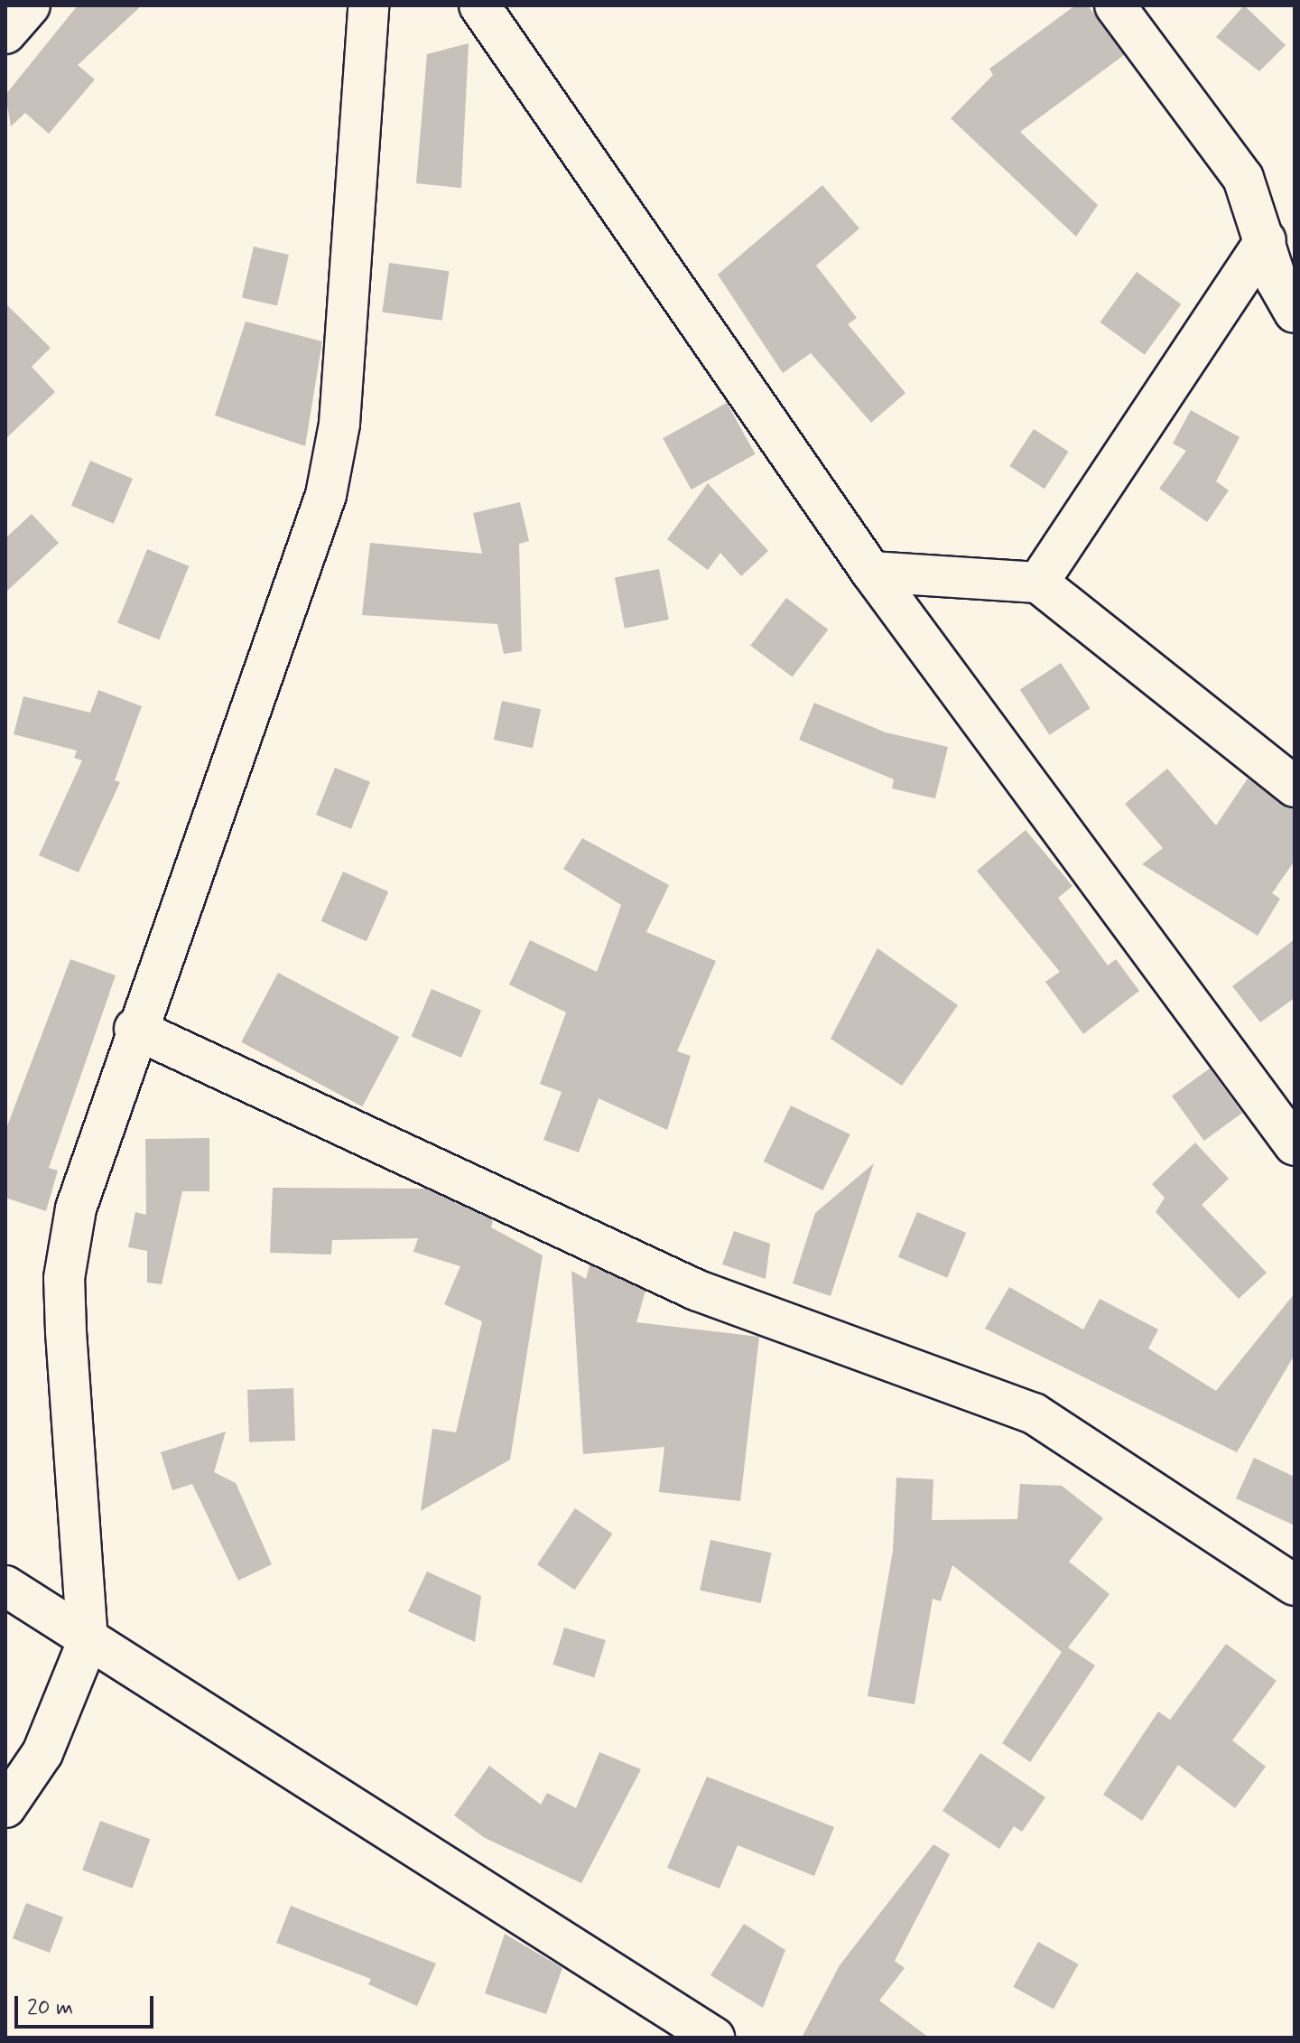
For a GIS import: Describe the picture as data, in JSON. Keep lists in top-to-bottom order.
{
  "scale_bar": "20 m"
}
